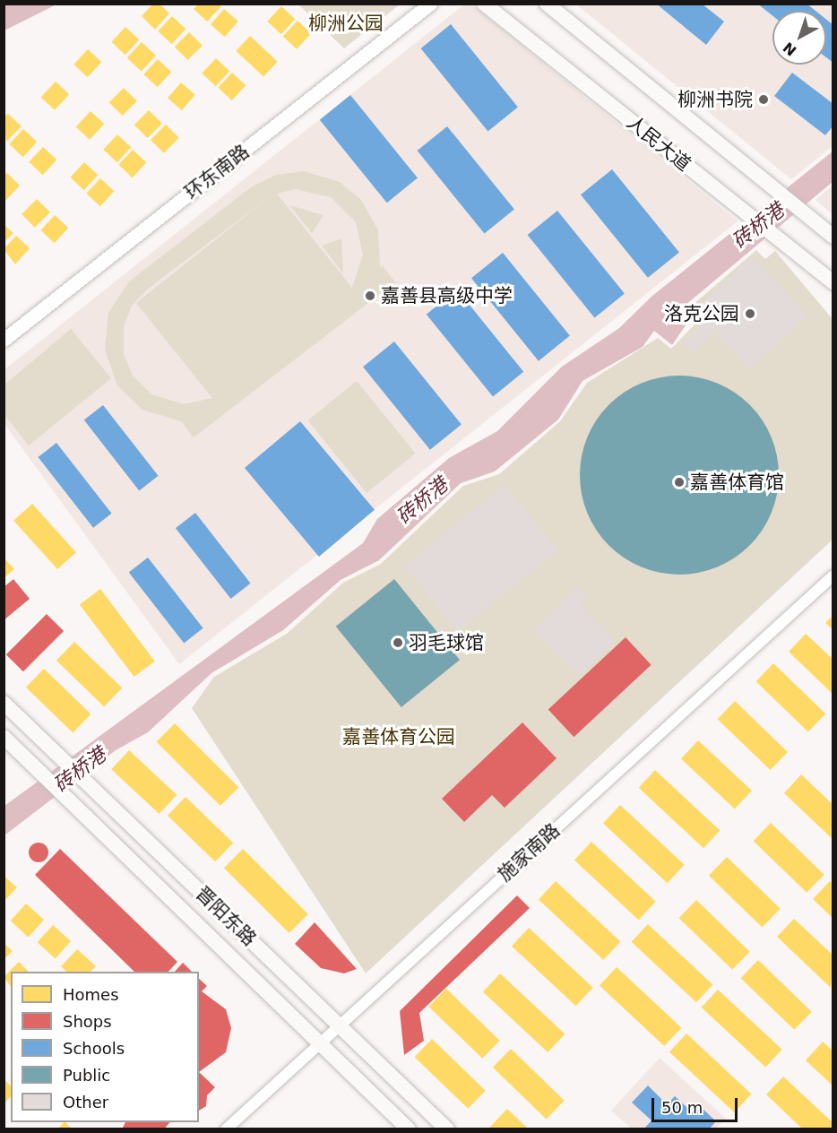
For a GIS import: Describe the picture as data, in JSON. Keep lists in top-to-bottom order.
{
  "streets": {
    "main road": ["人民大道", "晋阳东路"],
    "street": ["环东南路", "施家南路"]
  },
  "crossings": [
    ["施家南路", "晋阳东路"]
  ],
  "water": ["砖桥港"],
  "parks": ["柳洲公园", "嘉善体育公园"],
  "places": [
    "柳洲书院",
    "嘉善县高级中学",
    "洛克公园",
    "嘉善体育馆",
    "羽毛球馆"
  ],
  "legend": [
    "Homes",
    "Shops",
    "Schools",
    "Public",
    "Other"
  ],
  "scale_bar": "50 m",
  "north": "bottom left"
}
